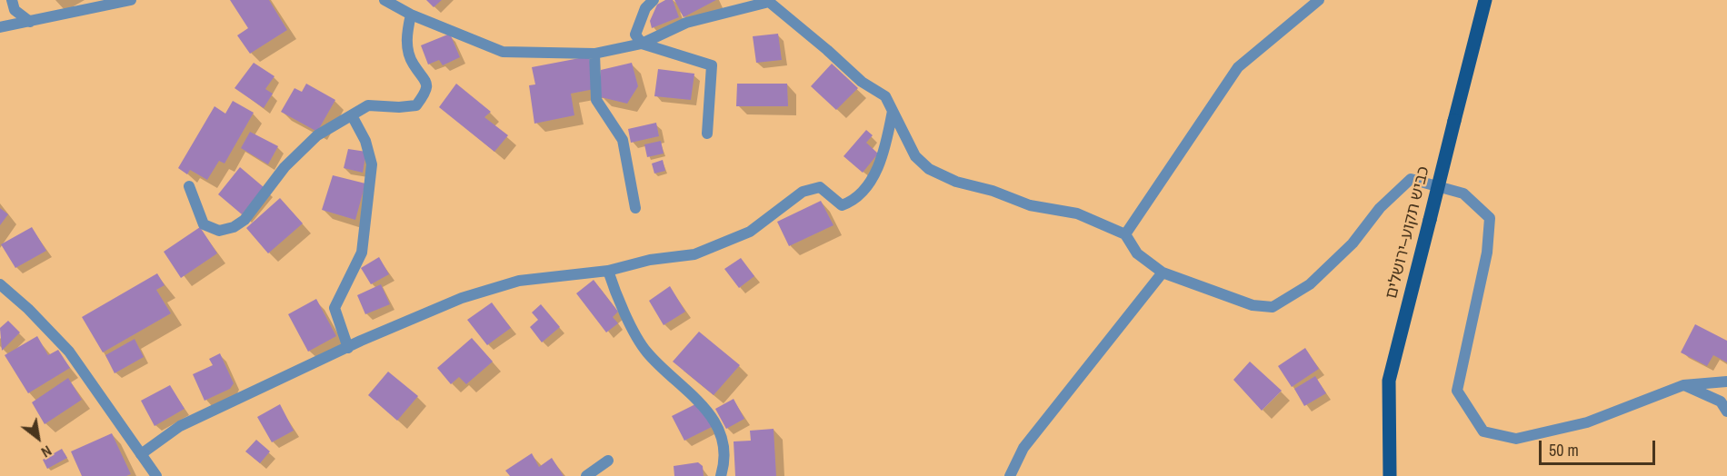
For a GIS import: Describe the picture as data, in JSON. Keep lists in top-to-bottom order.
{
  "streets": {
    "main road": ["כביש תקוע–ירושלים"]
  },
  "scale_bar": "50 m",
  "north": "bottom right"
}
